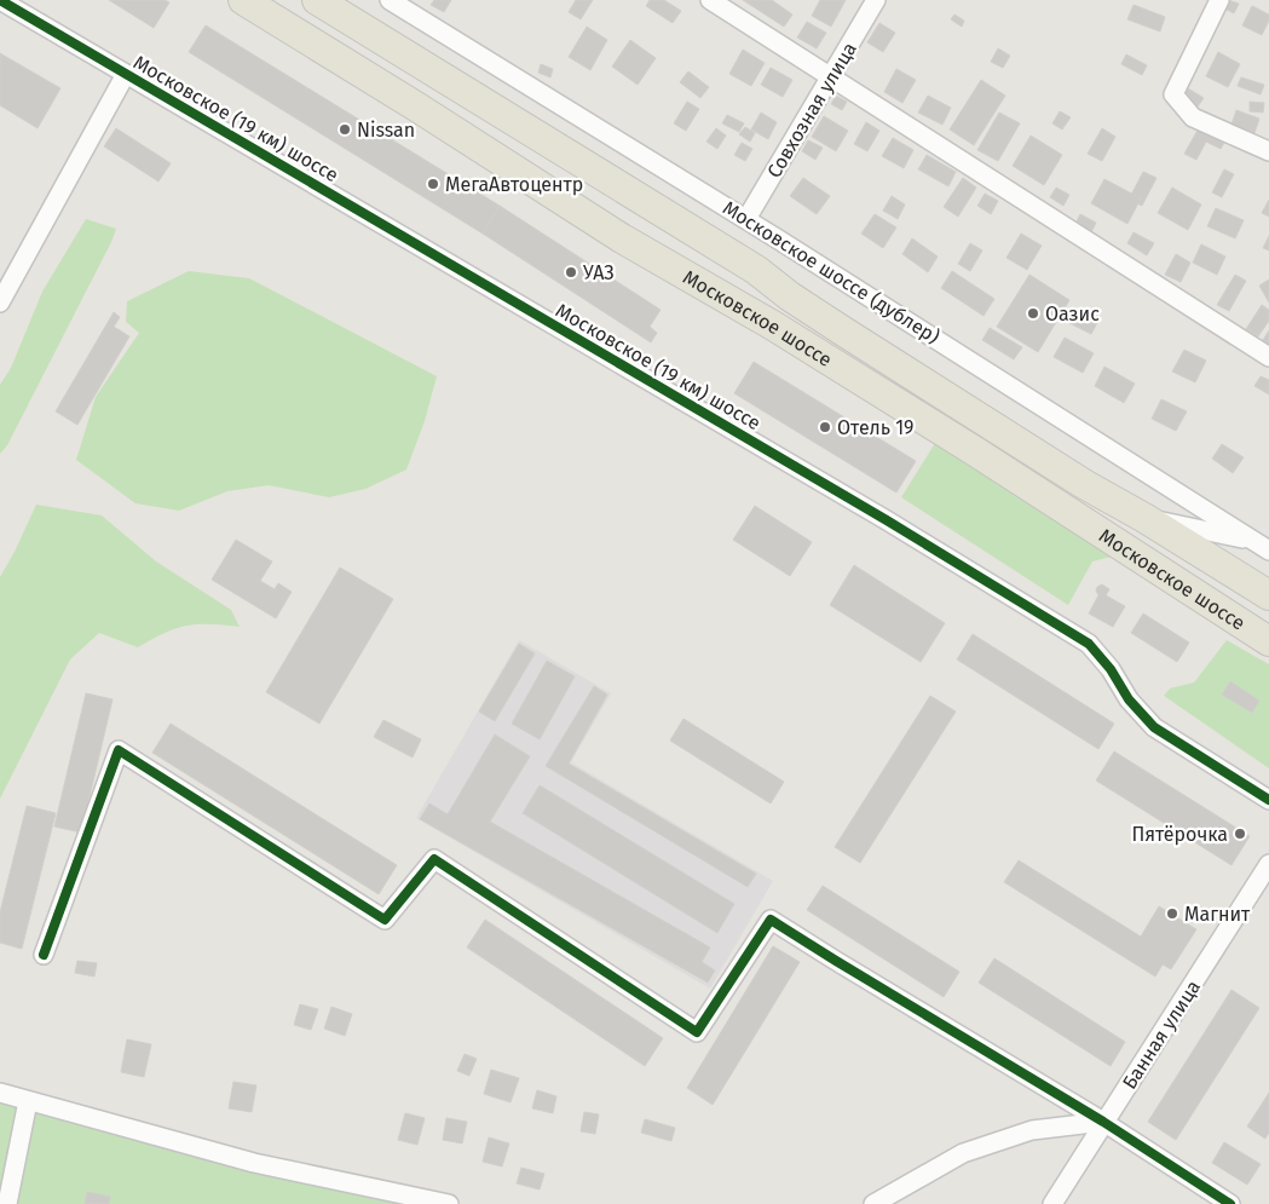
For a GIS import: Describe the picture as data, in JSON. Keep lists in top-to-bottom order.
{
  "streets": {
    "main road": ["Московское шоссе"],
    "street": [
      "Совхозная улица",
      "Московское (19 км) шоссе",
      "Московское шоссе (дублер)",
      "Банная улица"
    ]
  },
  "crossings": [
    ["Совхозная улица", "Московское шоссе (дублер)"]
  ],
  "places": [
    "Nissan",
    "МегаАвтоцентр",
    "УАЗ",
    "Оазис",
    "Отель 19",
    "Пятёрочка",
    "Магнит"
  ]
}
